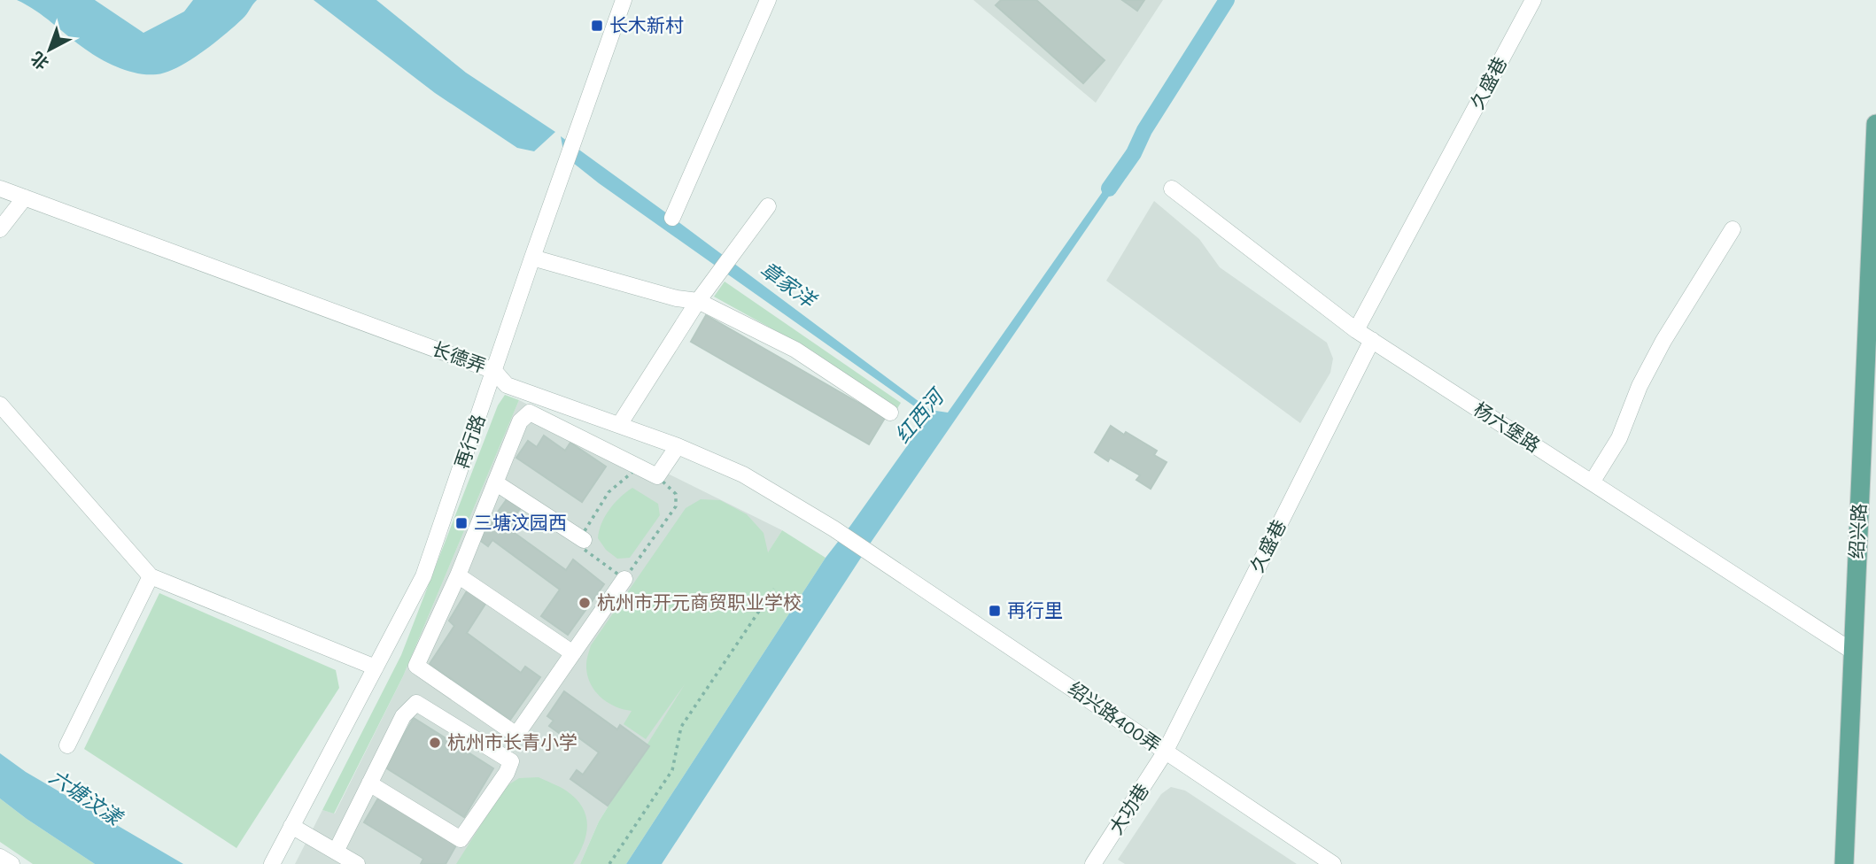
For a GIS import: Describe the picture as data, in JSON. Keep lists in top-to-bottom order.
{
  "streets": {
    "main road": ["绍兴路"],
    "street": [
      "久盛巷",
      "长德弄",
      "杨六堡路",
      "再行路",
      "绍兴路400弄",
      "大功巷"
    ]
  },
  "crossings": [
    ["久盛巷", "杨六堡路"],
    ["久盛巷", "绍兴路400弄"],
    ["久盛巷", "大功巷"],
    ["长德弄", "再行路"],
    ["长德弄", "绍兴路400弄"],
    ["杨六堡路", "绍兴路"],
    ["绍兴路400弄", "大功巷"]
  ],
  "water": ["章家洋", "红西河", "六塘汶漾"],
  "places": {
    "transit": ["长木新村", "三塘汶园西", "再行里"],
    "other": ["杭州市开元商贸职业学校", "杭州市长青小学"]
  },
  "north": "bottom left"
}
